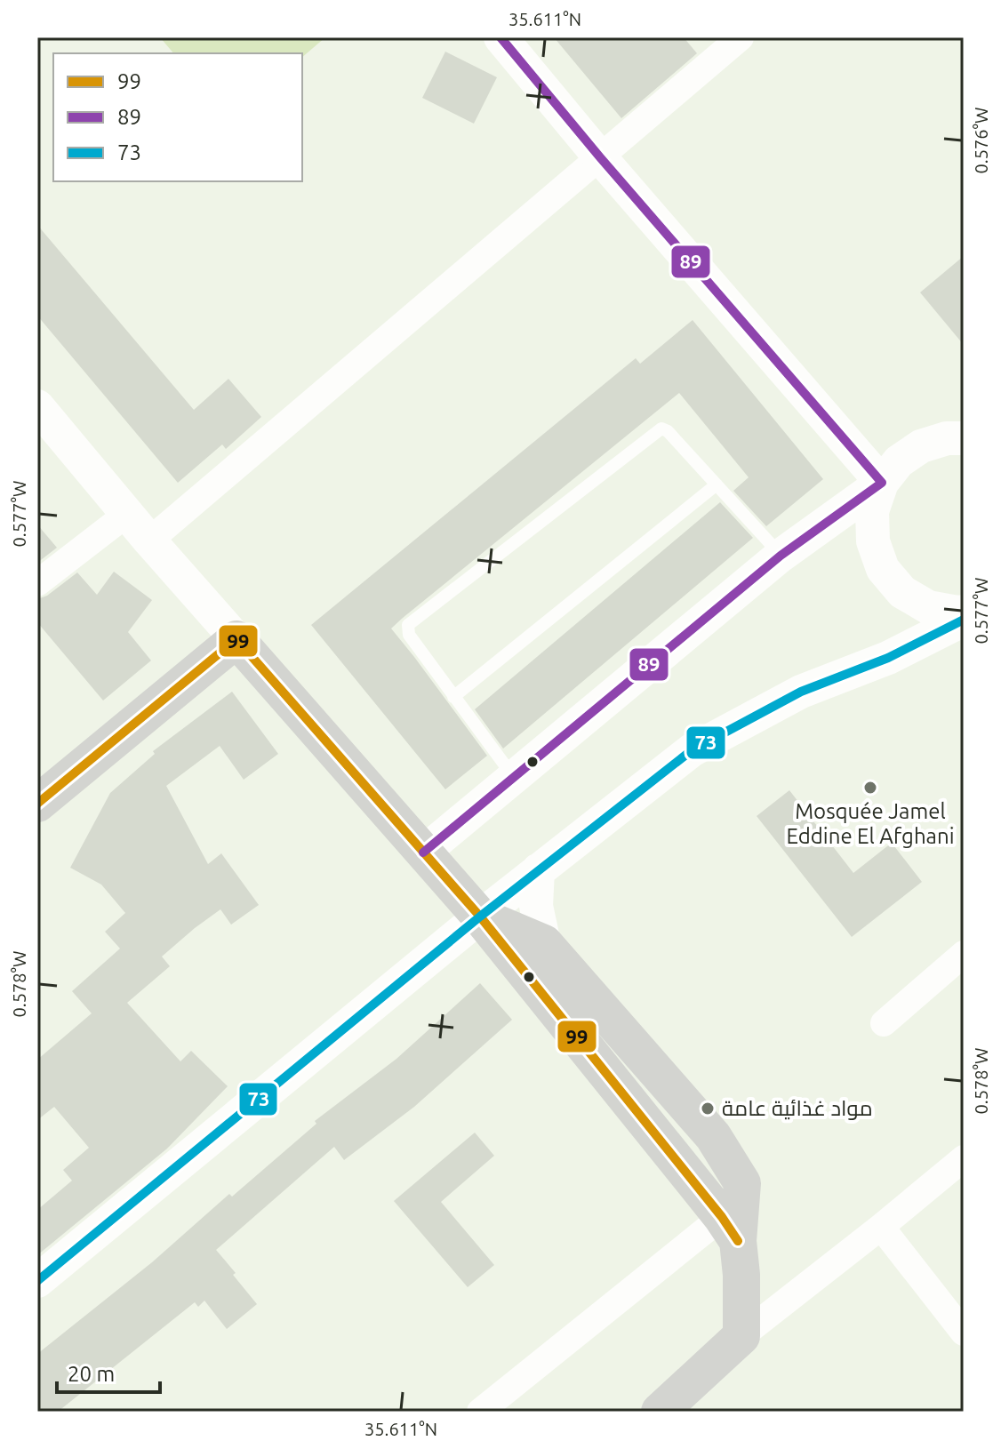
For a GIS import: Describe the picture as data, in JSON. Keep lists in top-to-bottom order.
{
  "places": ["Mosquée Jamel Eddine El Afghani", "مواد غذائية عامة"],
  "lines": ["transit line 89", "transit line 73", "transit line 99"],
  "legend": ["99", "89", "73"],
  "scale_bar": "20 m",
  "coordinates": [
    "35.611°N",
    "0.576°W",
    "0.577°W",
    "0.578°W"
  ]
}
